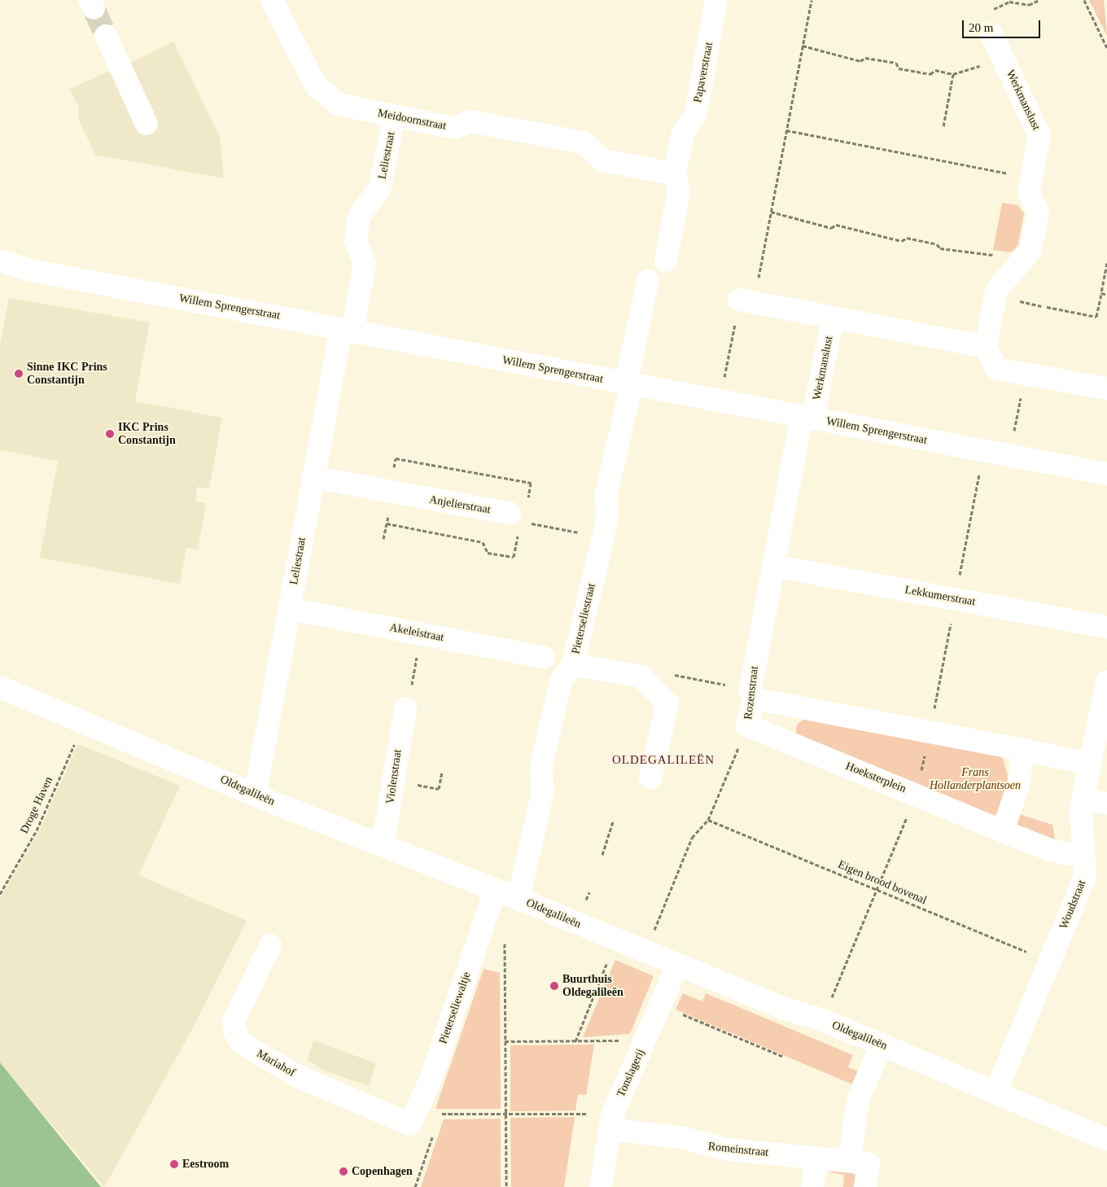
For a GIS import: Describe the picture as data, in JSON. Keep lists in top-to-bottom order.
{
  "streets": {
    "street": [
      "Papaverstraat",
      "Werkmanslust",
      "Meidoornstraat",
      "Leliestraat",
      "Willem Sprengerstraat",
      "Anjelierstraat",
      "Lekkumerstraat",
      "Pieterseliestraat",
      "Akeleistraat",
      "Rozenstraat",
      "Violenstraat",
      "Hoeksterplein",
      "Oldegalileën",
      "Woudstraat",
      "Pieterseliewaltje",
      "Mariahof",
      "Tonslagerij",
      "Romeinstraat"
    ],
    "path": ["Droge Haven", "Eigen brood bovenal"]
  },
  "crossings": [
    ["Papaverstraat", "Meidoornstraat"],
    ["Werkmanslust", "Willem Sprengerstraat"],
    ["Werkmanslust", "Rozenstraat"],
    ["Meidoornstraat", "Leliestraat"],
    ["Leliestraat", "Willem Sprengerstraat"],
    ["Leliestraat", "Anjelierstraat"],
    ["Leliestraat", "Akeleistraat"],
    ["Leliestraat", "Oldegalileën"],
    ["Willem Sprengerstraat", "Pieterseliestraat"],
    ["Willem Sprengerstraat", "Rozenstraat"],
    ["Lekkumerstraat", "Rozenstraat"],
    ["Pieterseliestraat", "Oldegalileën"],
    ["Rozenstraat", "Hoeksterplein"],
    ["Rozenstraat", "Oldegalileën"],
    ["Rozenstraat", "Eigen brood bovenal"],
    ["Violenstraat", "Oldegalileën"],
    ["Hoeksterplein", "Woudstraat"],
    ["Oldegalileën", "Droge Haven"],
    ["Oldegalileën", "Woudstraat"],
    ["Oldegalileën", "Pieterseliewaltje"],
    ["Oldegalileën", "Tonslagerij"],
    ["Eigen brood bovenal", "Woudstraat"],
    ["Pieterseliewaltje", "Mariahof"],
    ["Tonslagerij", "Romeinstraat"]
  ],
  "districts": ["OLDEGALILEËN"],
  "parks": ["Frans Hollanderplantsoen"],
  "places": [
    "Sinne IKC Prins Constantijn",
    "IKC Prins Constantijn",
    "Buurthuis Oldegalileën",
    "Eestroom",
    "Copenhagen"
  ],
  "scale_bar": "20 m"
}
